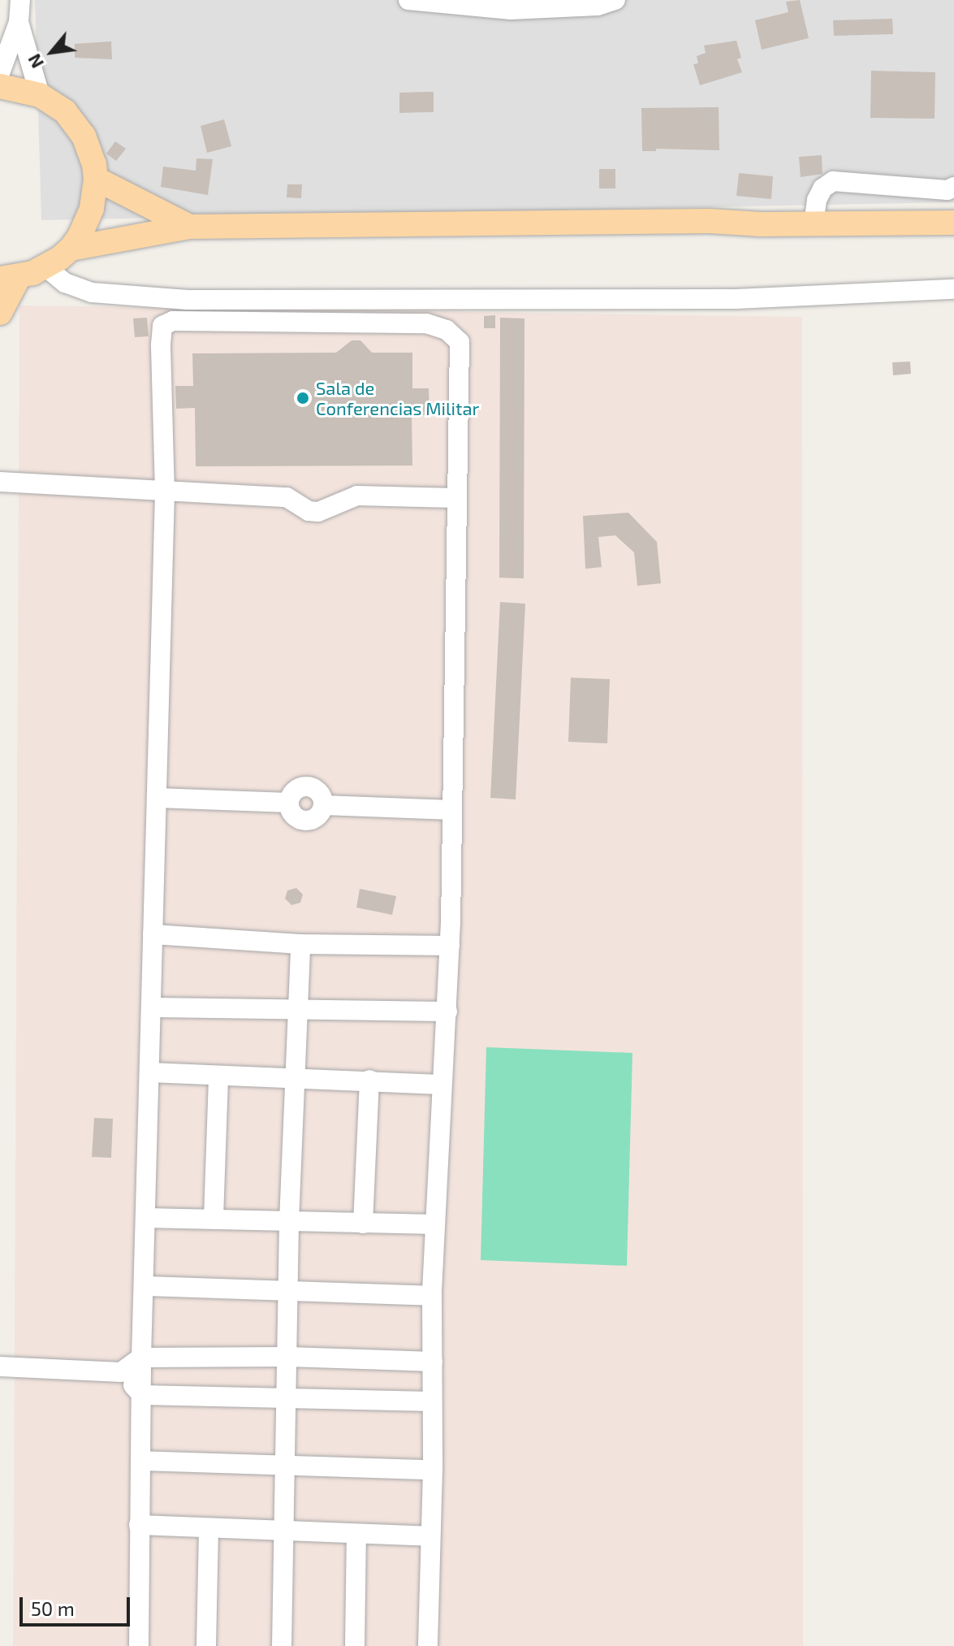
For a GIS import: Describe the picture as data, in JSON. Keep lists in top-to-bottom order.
{
  "places": ["Sala de Conferencias Militar"],
  "scale_bar": "50 m",
  "north": "bottom left"
}
